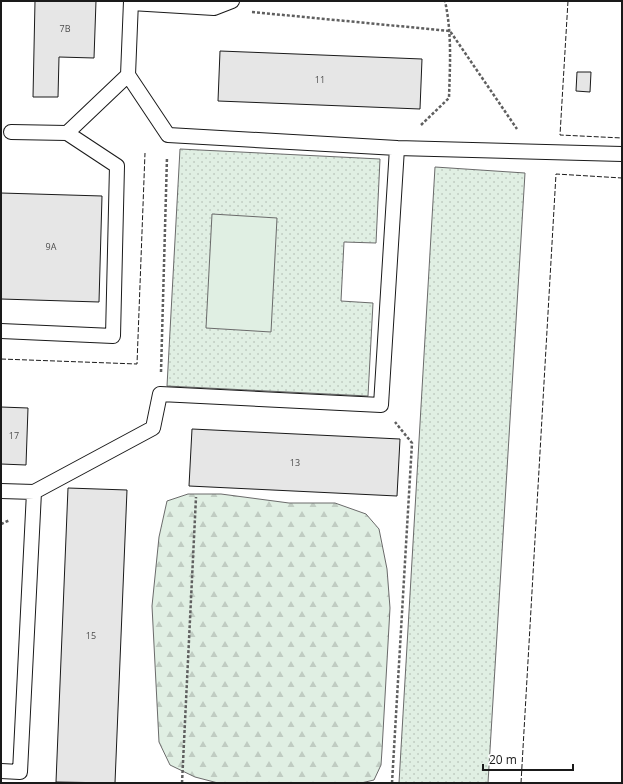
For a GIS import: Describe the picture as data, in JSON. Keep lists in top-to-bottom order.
{
  "house_numbers": [
    "7В",
    "11",
    "9А",
    "17",
    "13",
    "15"
  ],
  "scale_bar": "20 m"
}
